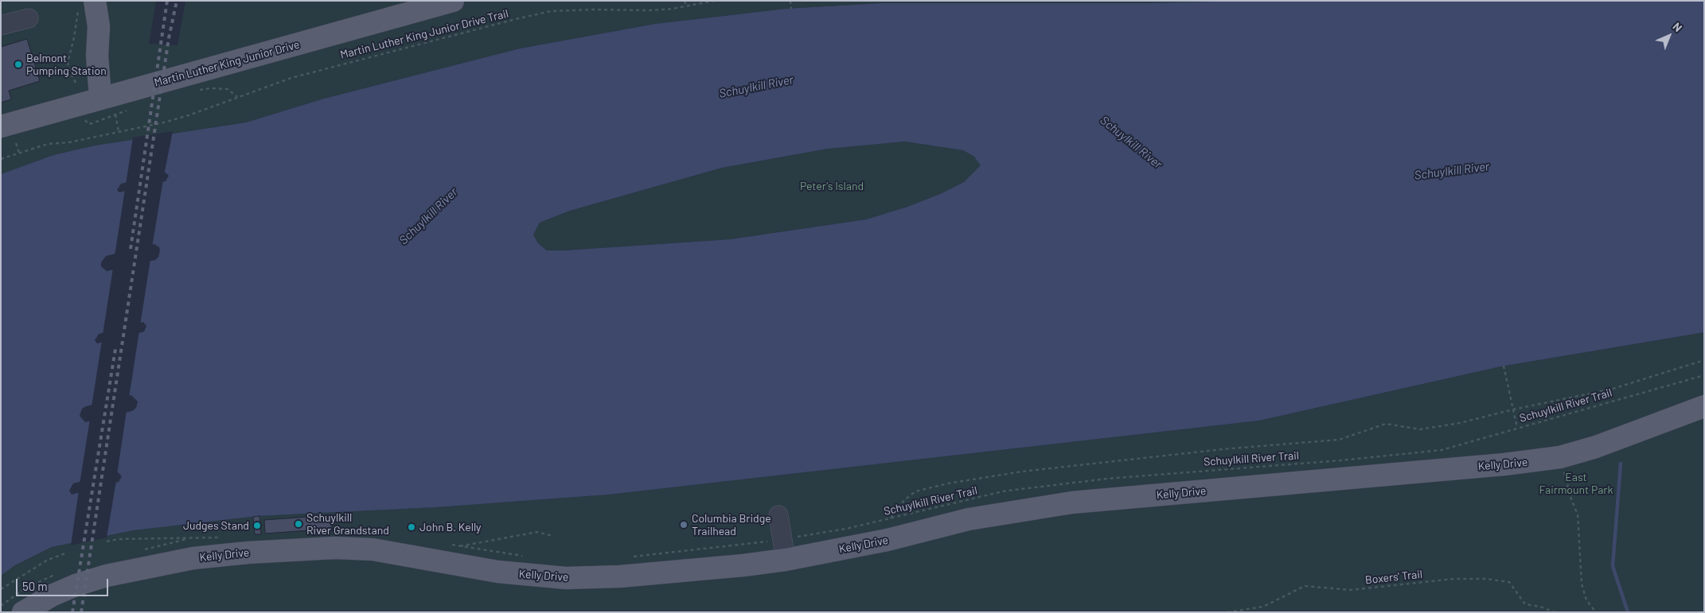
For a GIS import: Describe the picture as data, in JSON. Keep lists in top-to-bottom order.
{
  "streets": {
    "main road": ["Martin Luther King Junior Drive", "Kelly Drive"],
    "path": ["Martin Luther King Junior Drive Trail", "Schuylkill River Trail", "Boxers' Trail"]
  },
  "water": ["Schuylkill River"],
  "parks": ["Peter's Island", "East Fairmount Park"],
  "places": [
    "Belmont Pumping Station",
    "Schuylkill River Grandstand",
    "Columbia Bridge Trailhead",
    "Judges Stand",
    "John B. Kelly"
  ],
  "scale_bar": "50 m",
  "north": "top right"
}
